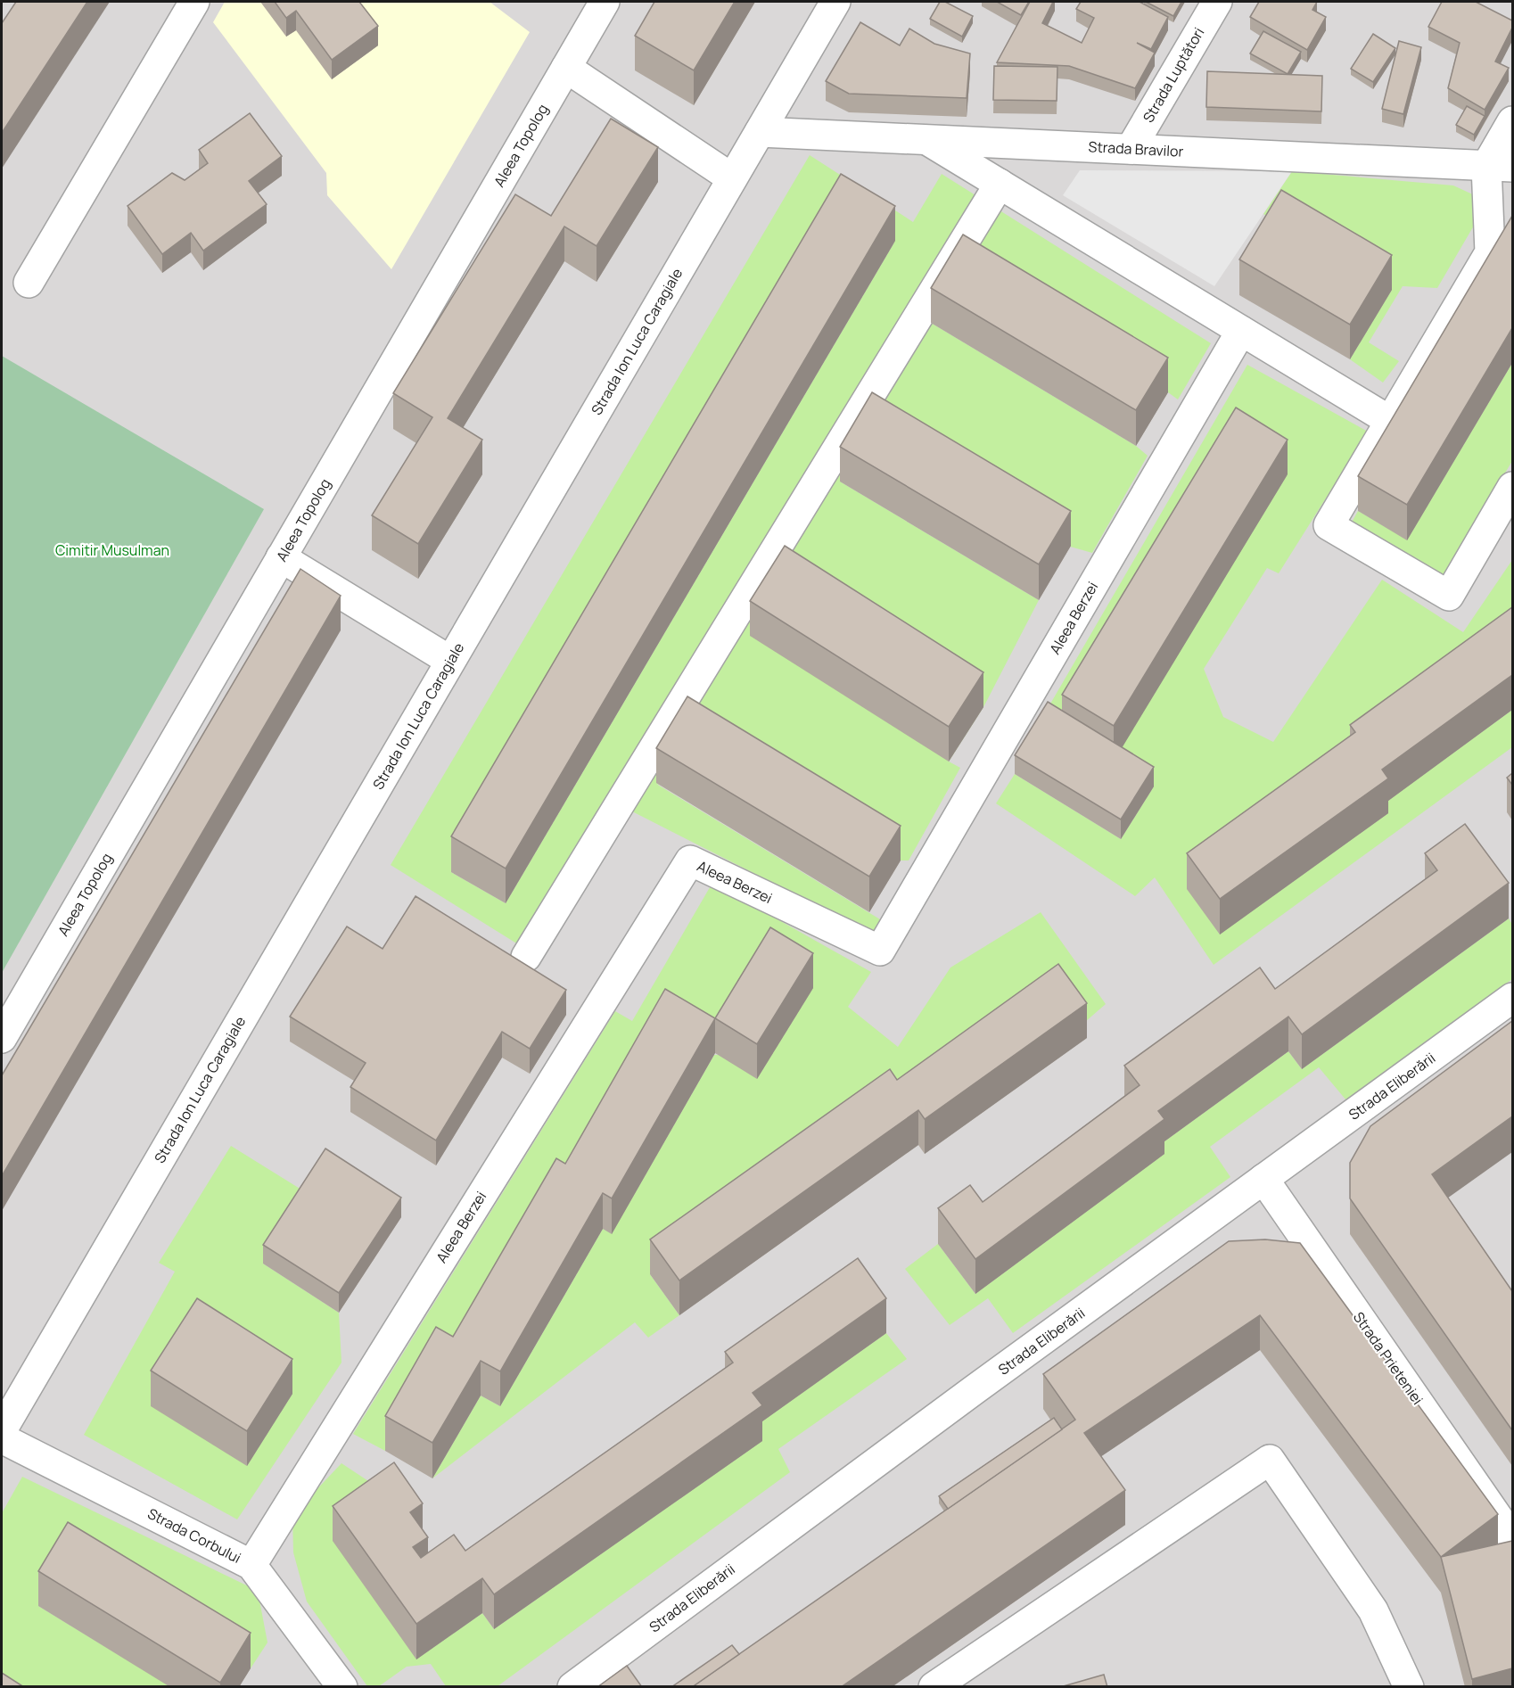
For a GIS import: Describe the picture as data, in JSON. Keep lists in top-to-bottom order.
{
  "streets": {
    "street": [
      "Strada Luptători",
      "Aleea Topolog",
      "Strada Bravilor",
      "Strada Ion Luca Caragiale",
      "Aleea Berzei",
      "Strada Eliberării",
      "Strada Prieteniei",
      "Strada Corbului"
    ]
  },
  "crossings": [
    ["Strada Luptători", "Strada Bravilor"],
    ["Strada Bravilor", "Strada Ion Luca Caragiale"],
    ["Aleea Berzei", "Strada Corbului"],
    ["Strada Eliberării", "Strada Prieteniei"]
  ],
  "parks": ["Cimitir Musulman"]
}
